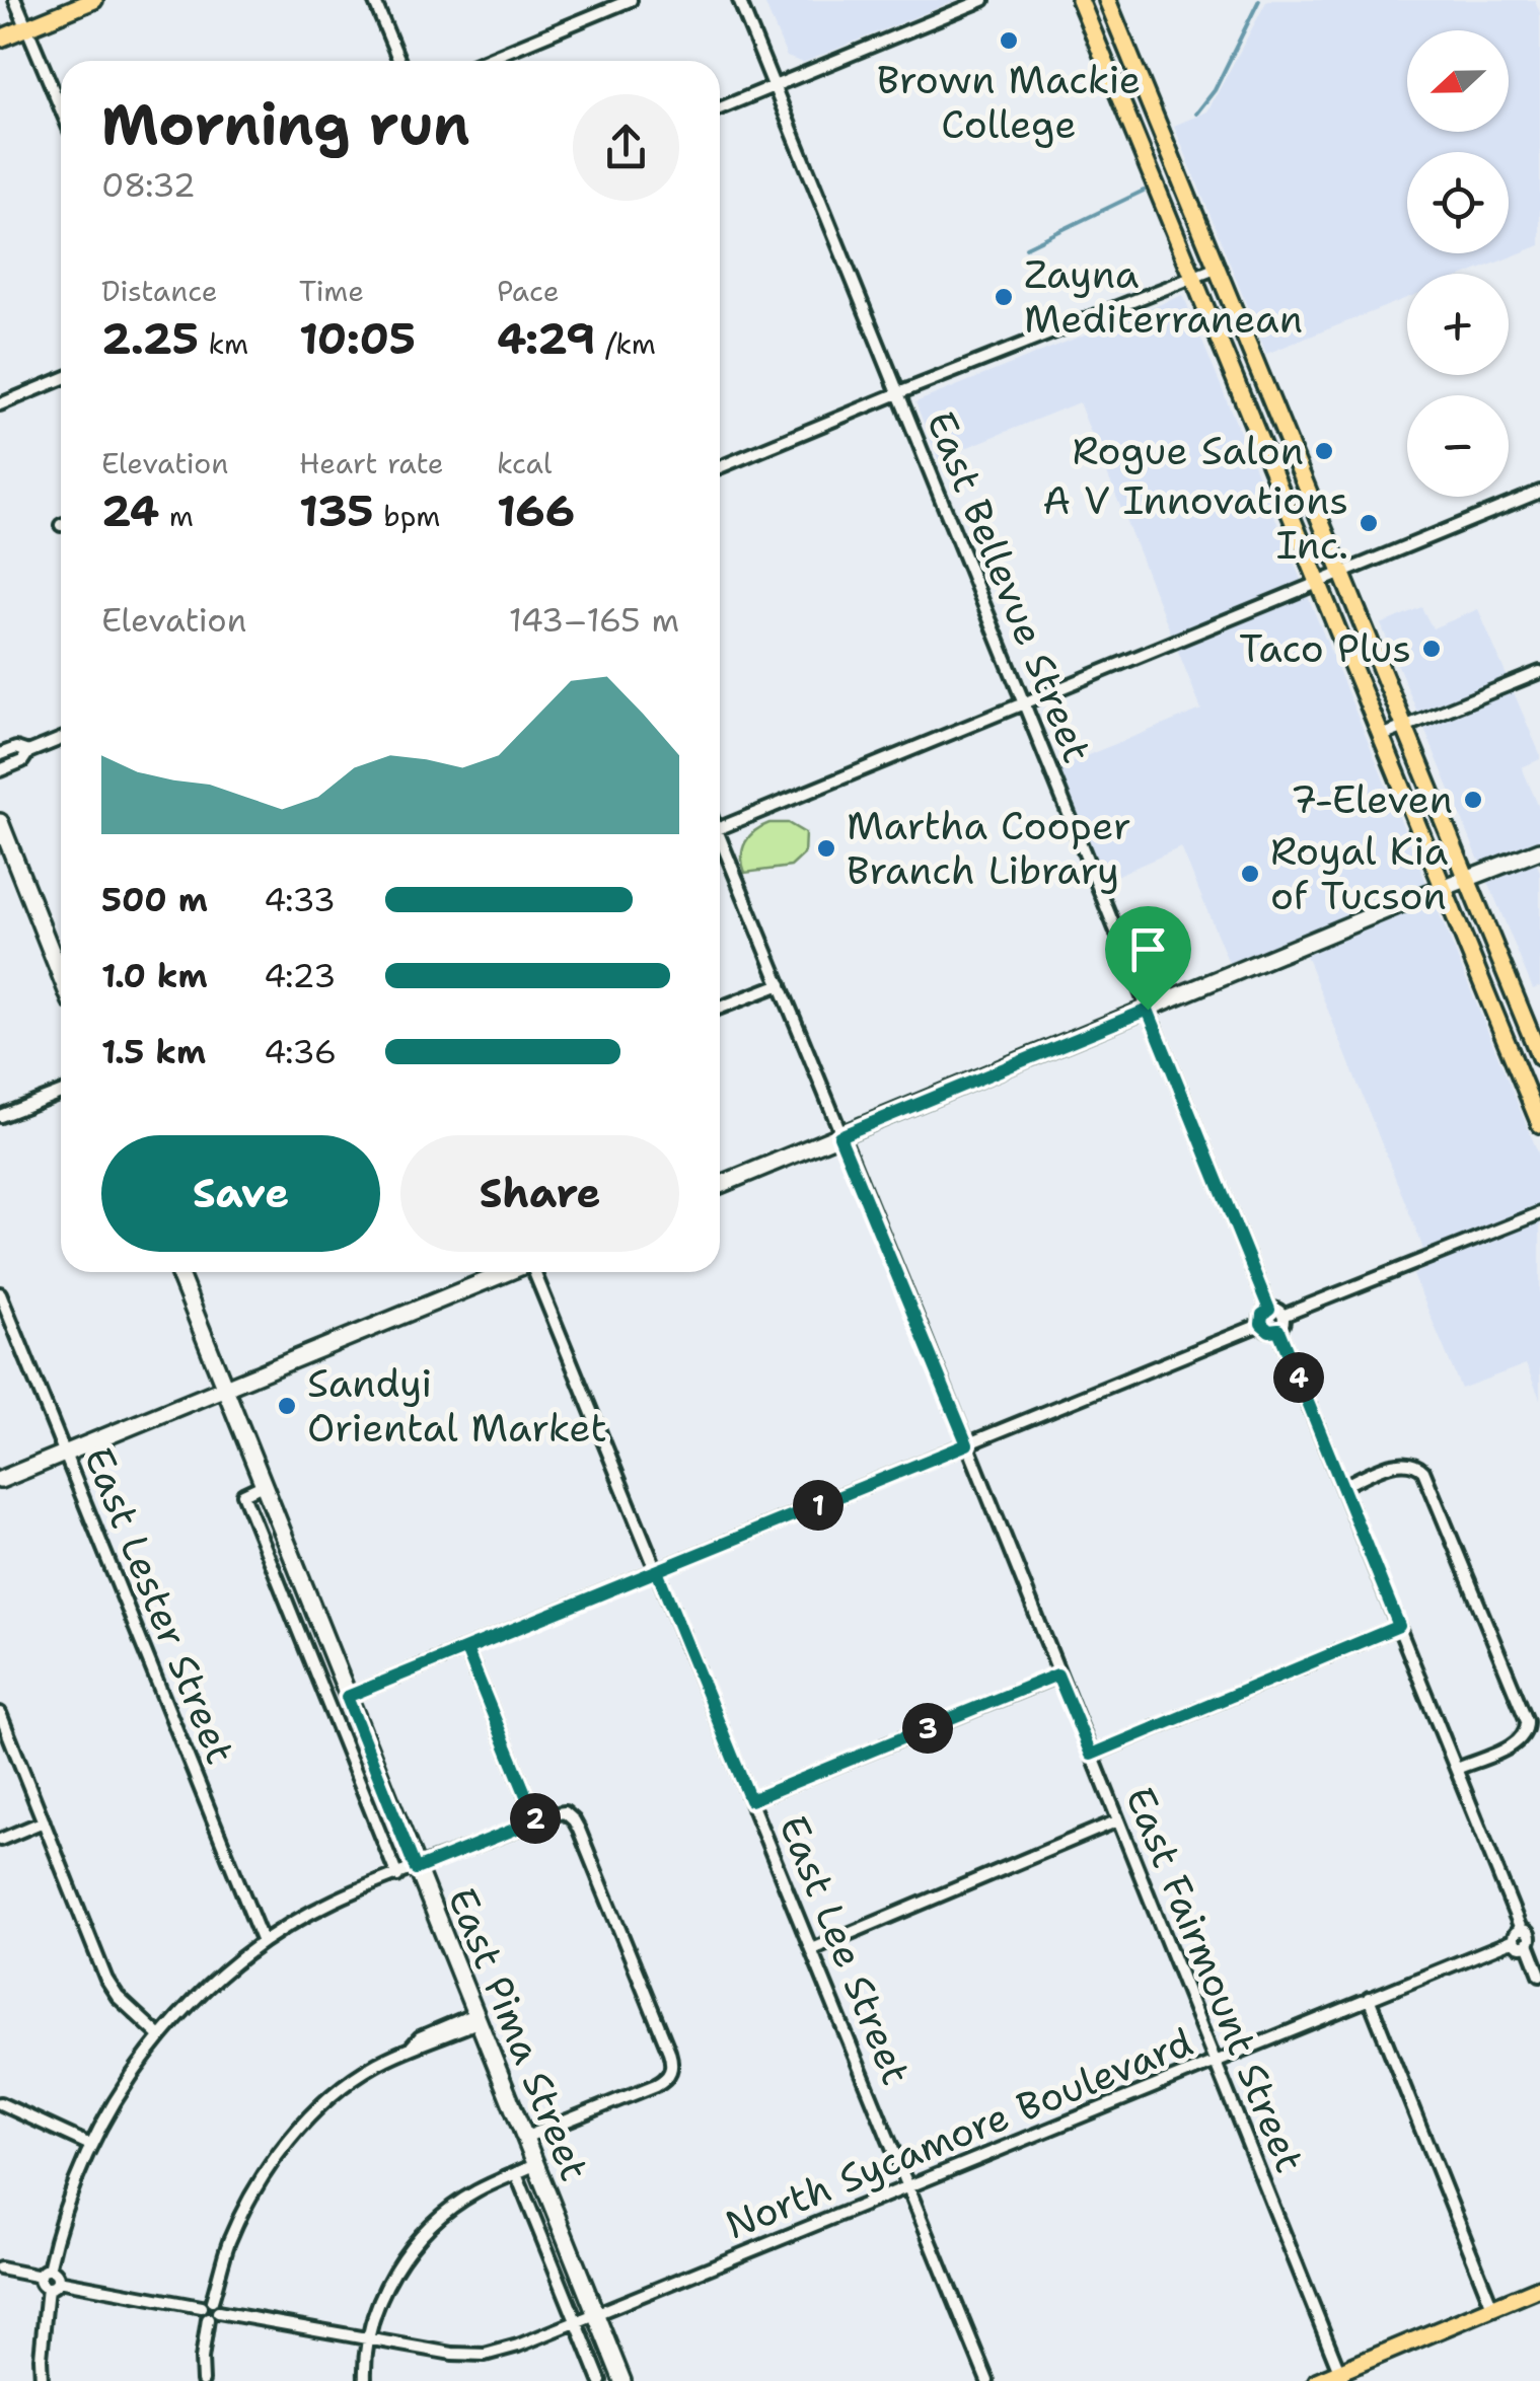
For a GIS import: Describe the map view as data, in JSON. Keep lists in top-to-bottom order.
{
  "streets": {
    "street": [
      "East Bellevue Street",
      "East Lester Street",
      "East Lee Street",
      "East Fairmount Street",
      "East Pima Street",
      "North Sycamore Boulevard"
    ]
  },
  "crossings": [
    ["East Lee Street", "North Sycamore Boulevard"],
    ["East Fairmount Street", "North Sycamore Boulevard"],
    ["East Pima Street", "North Sycamore Boulevard"]
  ],
  "places": [
    "Brown Mackie College",
    "Zayna Mediterranean",
    "Rogue Salon",
    "A V Innovations Inc.",
    "Taco Plus",
    "7-Eleven",
    "Martha Cooper Branch Library",
    "Royal Kia of Tucson",
    "Sandyi Oriental Market"
  ],
  "north": "left",
  "page": {
    "map_buttons": ["+", "−"],
    "heading": ["Morning run", "08:32"],
    "stats": [
      ["Distance", "2.25 km"],
      ["Time", "10:05"],
      ["Pace", "4:29 /km"],
      ["Elevation", "24 m"],
      ["Heart rate", "135 bpm"],
      ["kcal", "166"]
    ],
    "chart": ["Elevation", "143–165 m"],
    "list": [
      {
        "name": "500 m",
        "note": "4:33"
      },
      {
        "name": "1.0 km",
        "note": "4:23"
      },
      {
        "name": "1.5 km",
        "note": "4:36"
      }
    ],
    "buttons": ["Save", "Share"],
    "pins": [
      "4",
      "1",
      "3",
      "2"
    ]
  }
}
